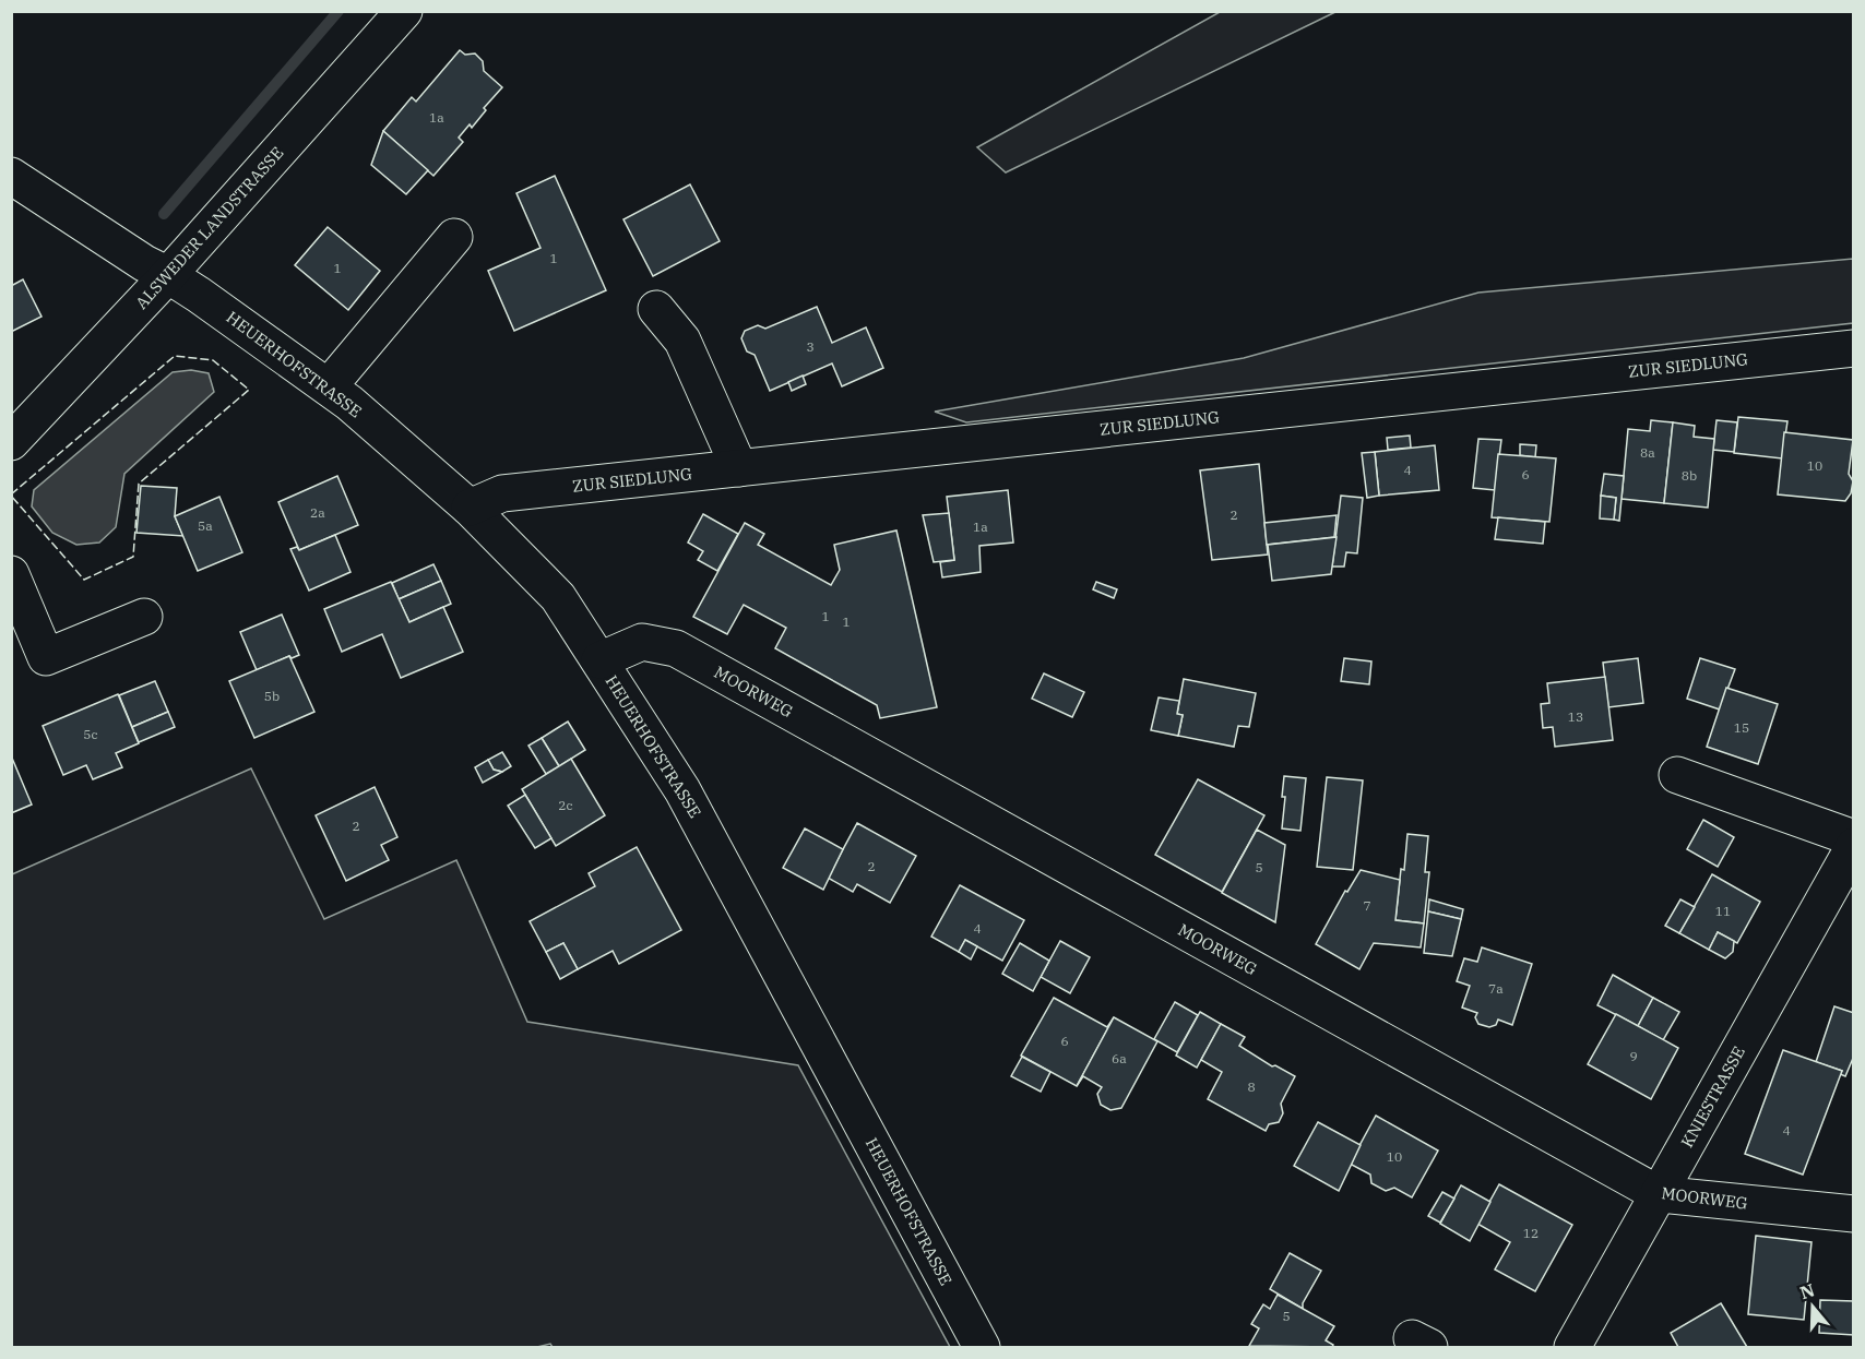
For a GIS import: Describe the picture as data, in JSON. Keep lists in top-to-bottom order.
{
  "streets": {
    "street": [
      "ALSWEDER LANDSTRASSE",
      "HEUERHOFSTRASSE",
      "ZUR SIEDLUNG",
      "MOORWEG",
      "KNIESTRASSE"
    ]
  },
  "crossings": [
    ["ALSWEDER LANDSTRASSE", "HEUERHOFSTRASSE"],
    ["HEUERHOFSTRASSE", "ZUR SIEDLUNG"],
    ["HEUERHOFSTRASSE", "MOORWEG"],
    ["MOORWEG", "KNIESTRASSE"]
  ],
  "house_numbers": [
    "1a",
    "1",
    "1",
    "3",
    "8a",
    "10",
    "4",
    "6",
    "8b",
    "2a",
    "2",
    "5a",
    "1a",
    "1",
    "1",
    "5b",
    "13",
    "15",
    "5c",
    "2c",
    "2",
    "2",
    "5",
    "7",
    "11",
    "4",
    "7a",
    "6",
    "9",
    "6a",
    "8",
    "4",
    "10",
    "12",
    "5"
  ],
  "north": "top"
}
